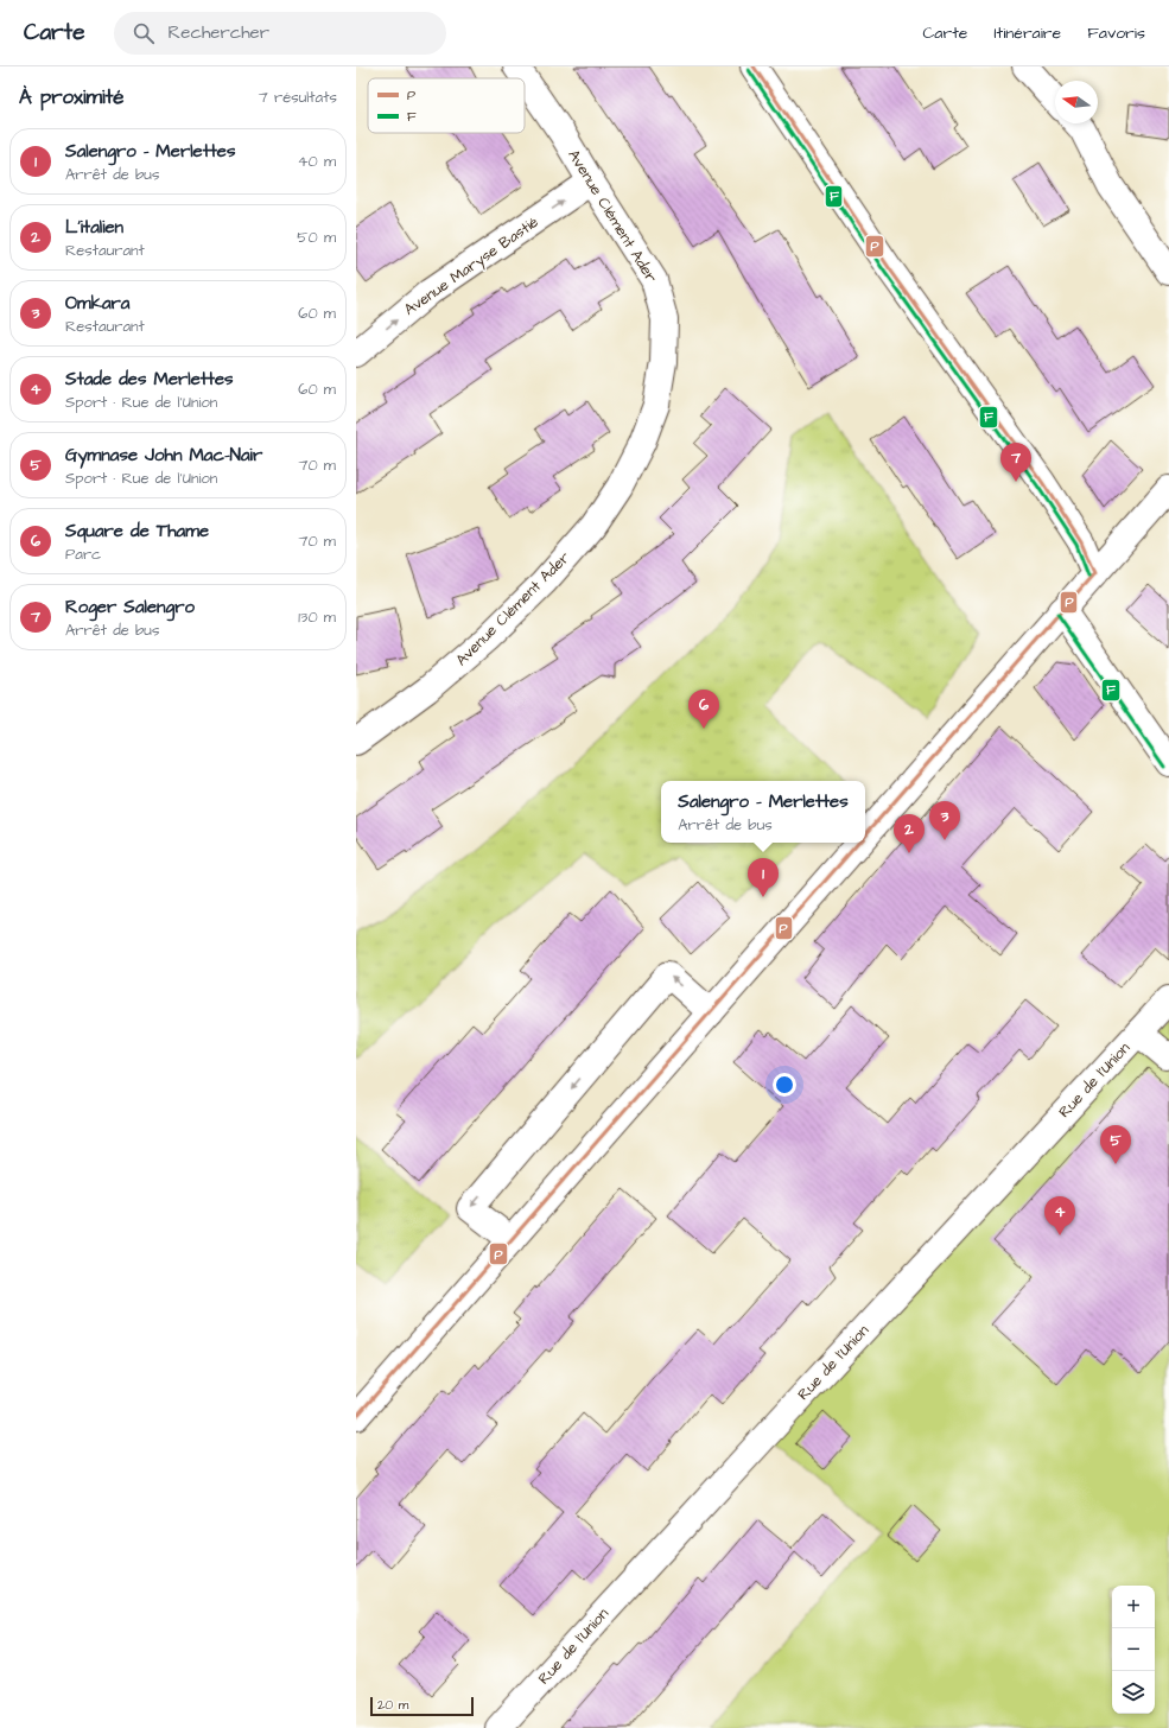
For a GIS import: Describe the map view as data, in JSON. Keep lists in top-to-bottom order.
{
  "streets": {
    "street": ["Avenue Clément Ader", "Avenue Maryse Bastié", "Rue de l'Union"]
  },
  "crossings": [
    ["Avenue Clément Ader", "Avenue Maryse Bastié"]
  ],
  "one_way": ["Avenue Maryse Bastié"],
  "lines": ["transit line P", "transit line F"],
  "legend": ["P", "F"],
  "scale_bar": "20 m",
  "north": "left",
  "page": {
    "header": "Carte",
    "search": "Rechercher",
    "nav": ["Carte", "Itinéraire", "Favoris"],
    "heading": ["À proximité", "7 résultats"],
    "list": [
      {
        "mark": "1",
        "name": "Salengro - Merlettes",
        "note": "Arrêt de bus",
        "value": "40 m"
      },
      {
        "mark": "2",
        "name": "L’italien",
        "note": "Restaurant",
        "value": "50 m"
      },
      {
        "mark": "3",
        "name": "Omkara",
        "note": "Restaurant",
        "value": "60 m"
      },
      {
        "mark": "4",
        "name": "Stade des Merlettes",
        "note": "Sport · Rue de l'Union",
        "value": "60 m"
      },
      {
        "mark": "5",
        "name": "Gymnase John Mac-Nair",
        "note": "Sport · Rue de l'Union",
        "value": "70 m"
      },
      {
        "mark": "6",
        "name": "Square de Thame",
        "note": "Parc",
        "value": "70 m"
      },
      {
        "mark": "7",
        "name": "Roger Salengro",
        "note": "Arrêt de bus",
        "value": "130 m"
      }
    ],
    "pins": [
      "7",
      "6",
      "3",
      "2",
      "1",
      "5",
      "4"
    ],
    "popup": ["Salengro - Merlettes", "Arrêt de bus"],
    "map_buttons": ["+", "−"],
    "scale": "20 m"
  }
}
